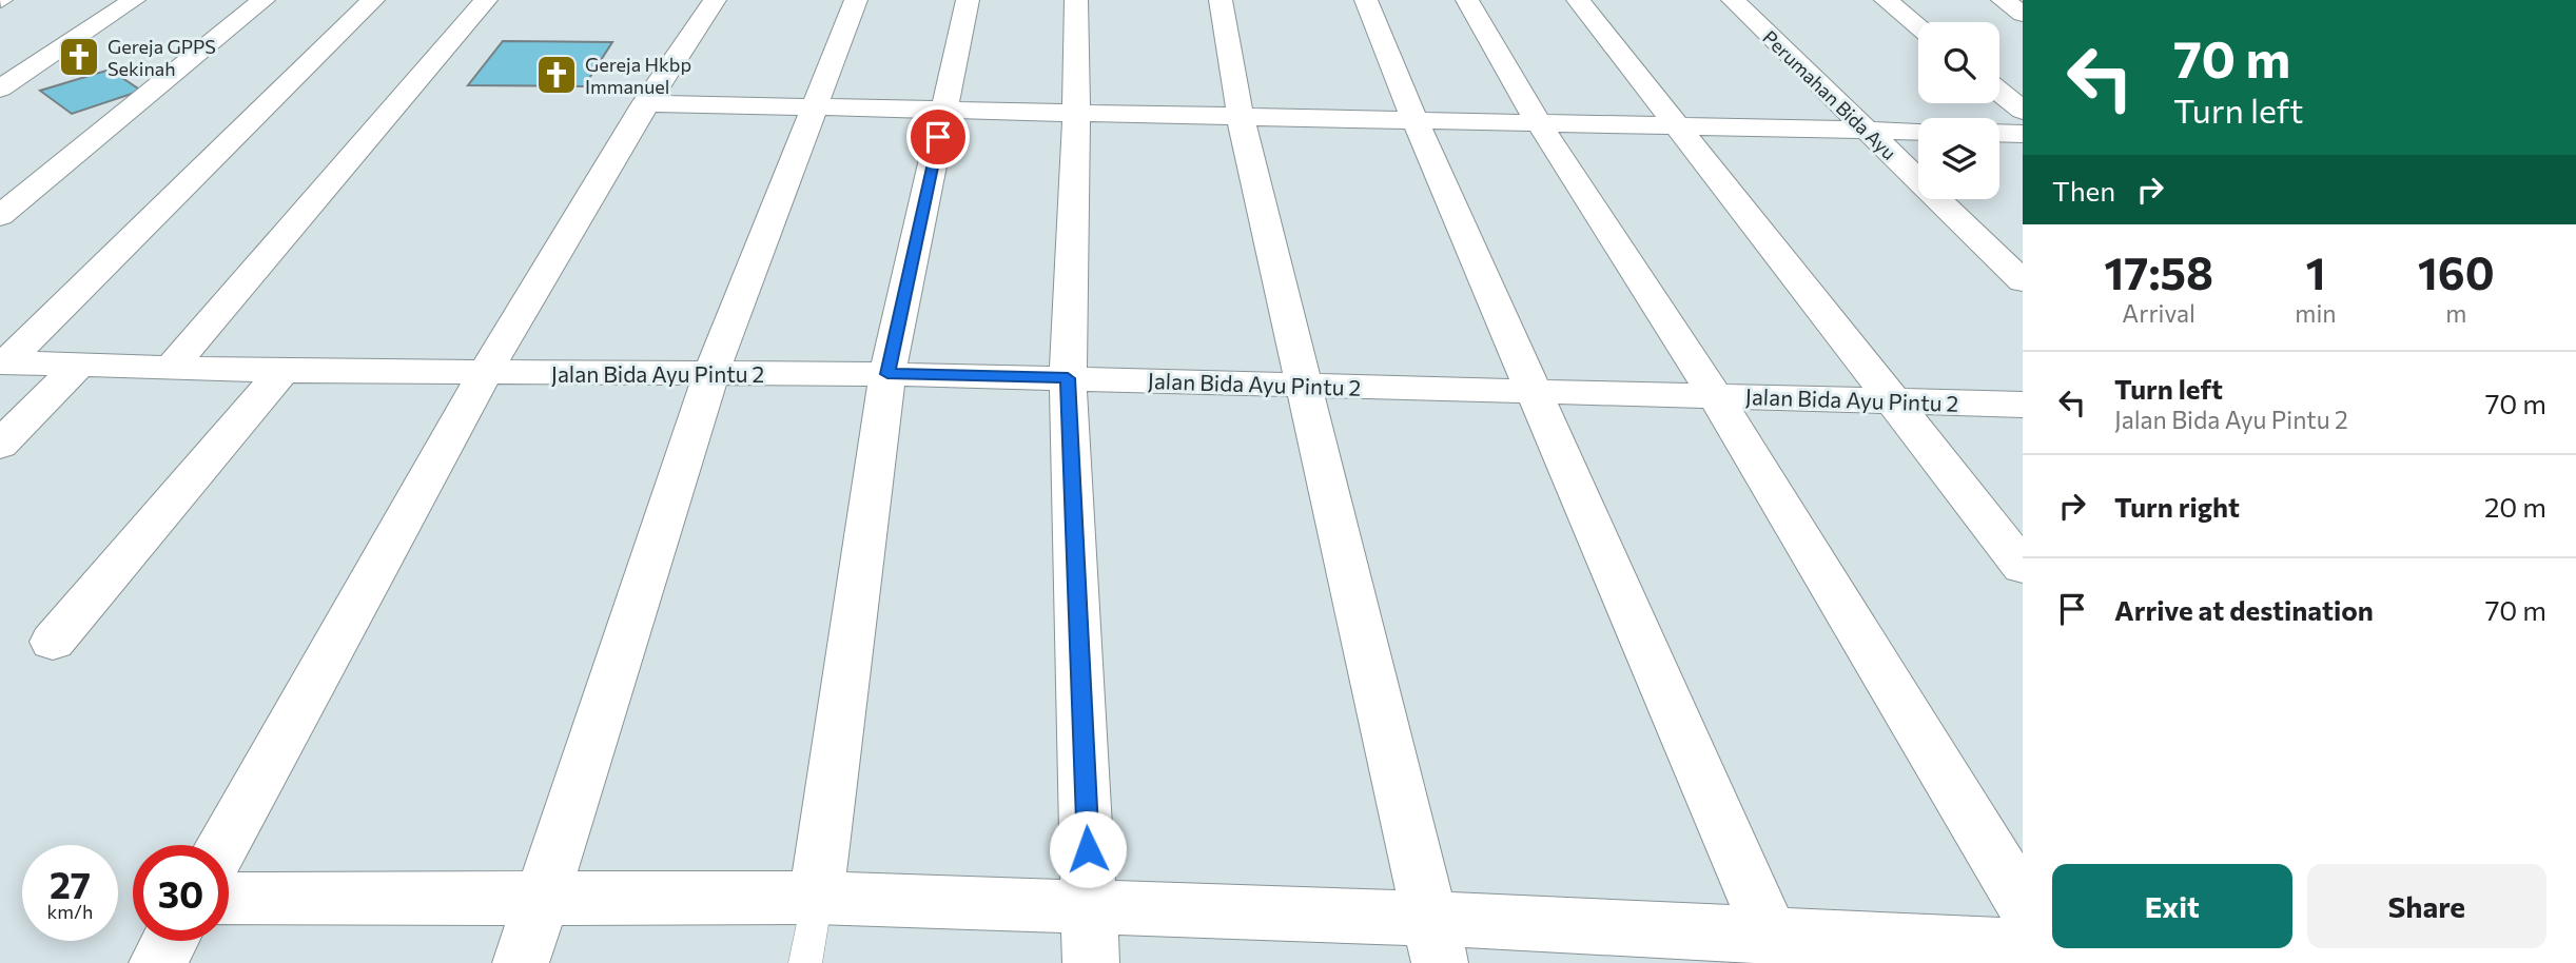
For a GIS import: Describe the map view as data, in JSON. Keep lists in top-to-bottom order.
{
  "streets": {
    "street": ["Perumahan Bida Ayu", "Jalan Bida Ayu Pintu 2"]
  },
  "places": {
    "church": ["Gereja GPPS Sekinah", "Gereja Hkbp Immanuel"]
  },
  "page": {
    "turn": ["70 m", "Turn left"],
    "then": "Then",
    "eta": [
      "17:58",
      "Arrival",
      "1",
      "min",
      "160",
      "m"
    ],
    "list": [
      {
        "name": "Turn left",
        "note": "Jalan Bida Ayu Pintu 2",
        "value": "70 m"
      },
      {
        "name": "Turn right",
        "value": "20 m"
      },
      {
        "name": "Arrive at destination",
        "value": "70 m"
      }
    ],
    "speed": "27 km/h",
    "limit": "30",
    "buttons": ["Exit", "Share"]
  }
}
